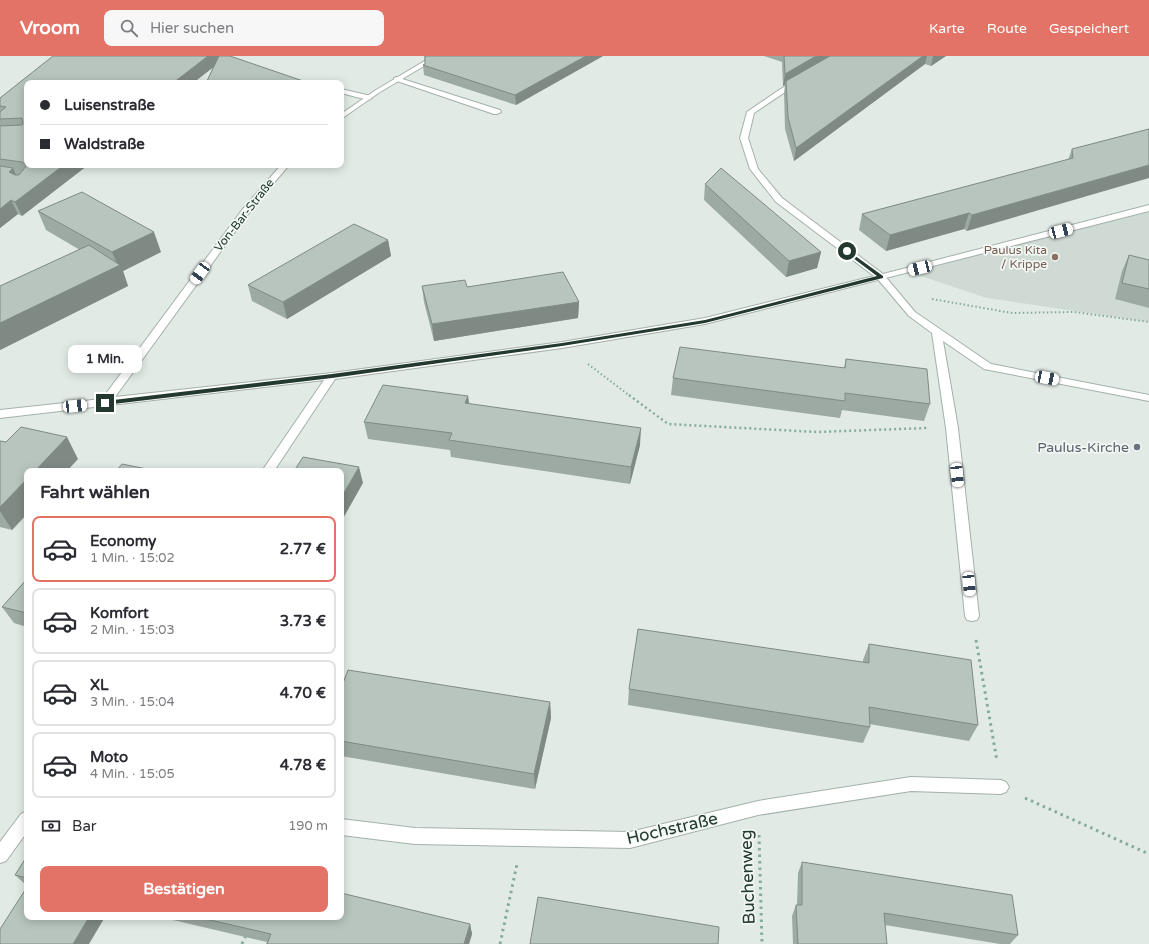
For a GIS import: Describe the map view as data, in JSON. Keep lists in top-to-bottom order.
{
  "streets": {
    "street": ["Von-Bar-Straße", "Hochstraße"],
    "path": ["Buchenweg"]
  },
  "crossings": [
    ["Hochstraße", "Buchenweg"]
  ],
  "places": ["Paulus Kita / Krippe", "Paulus-Kirche"],
  "page": {
    "header": "Vroom",
    "search": "Hier suchen",
    "nav": ["Karte", "Route", "Gespeichert"],
    "banner": ["Luisenstraße", "Waldstraße"],
    "bubble": "1 Min.",
    "heading": "Fahrt wählen",
    "list": [
      {
        "name": "Economy",
        "note": "1 Min. · 15:02",
        "value": "2.77 €"
      },
      {
        "name": "Komfort",
        "note": "2 Min. · 15:03",
        "value": "3.73 €"
      },
      {
        "name": "XL",
        "note": "3 Min. · 15:04",
        "value": "4.70 €"
      },
      {
        "name": "Moto",
        "note": "4 Min. · 15:05",
        "value": "4.78 €"
      }
    ],
    "pay": ["Bar", "190 m"],
    "buttons": "Bestätigen"
  }
}
